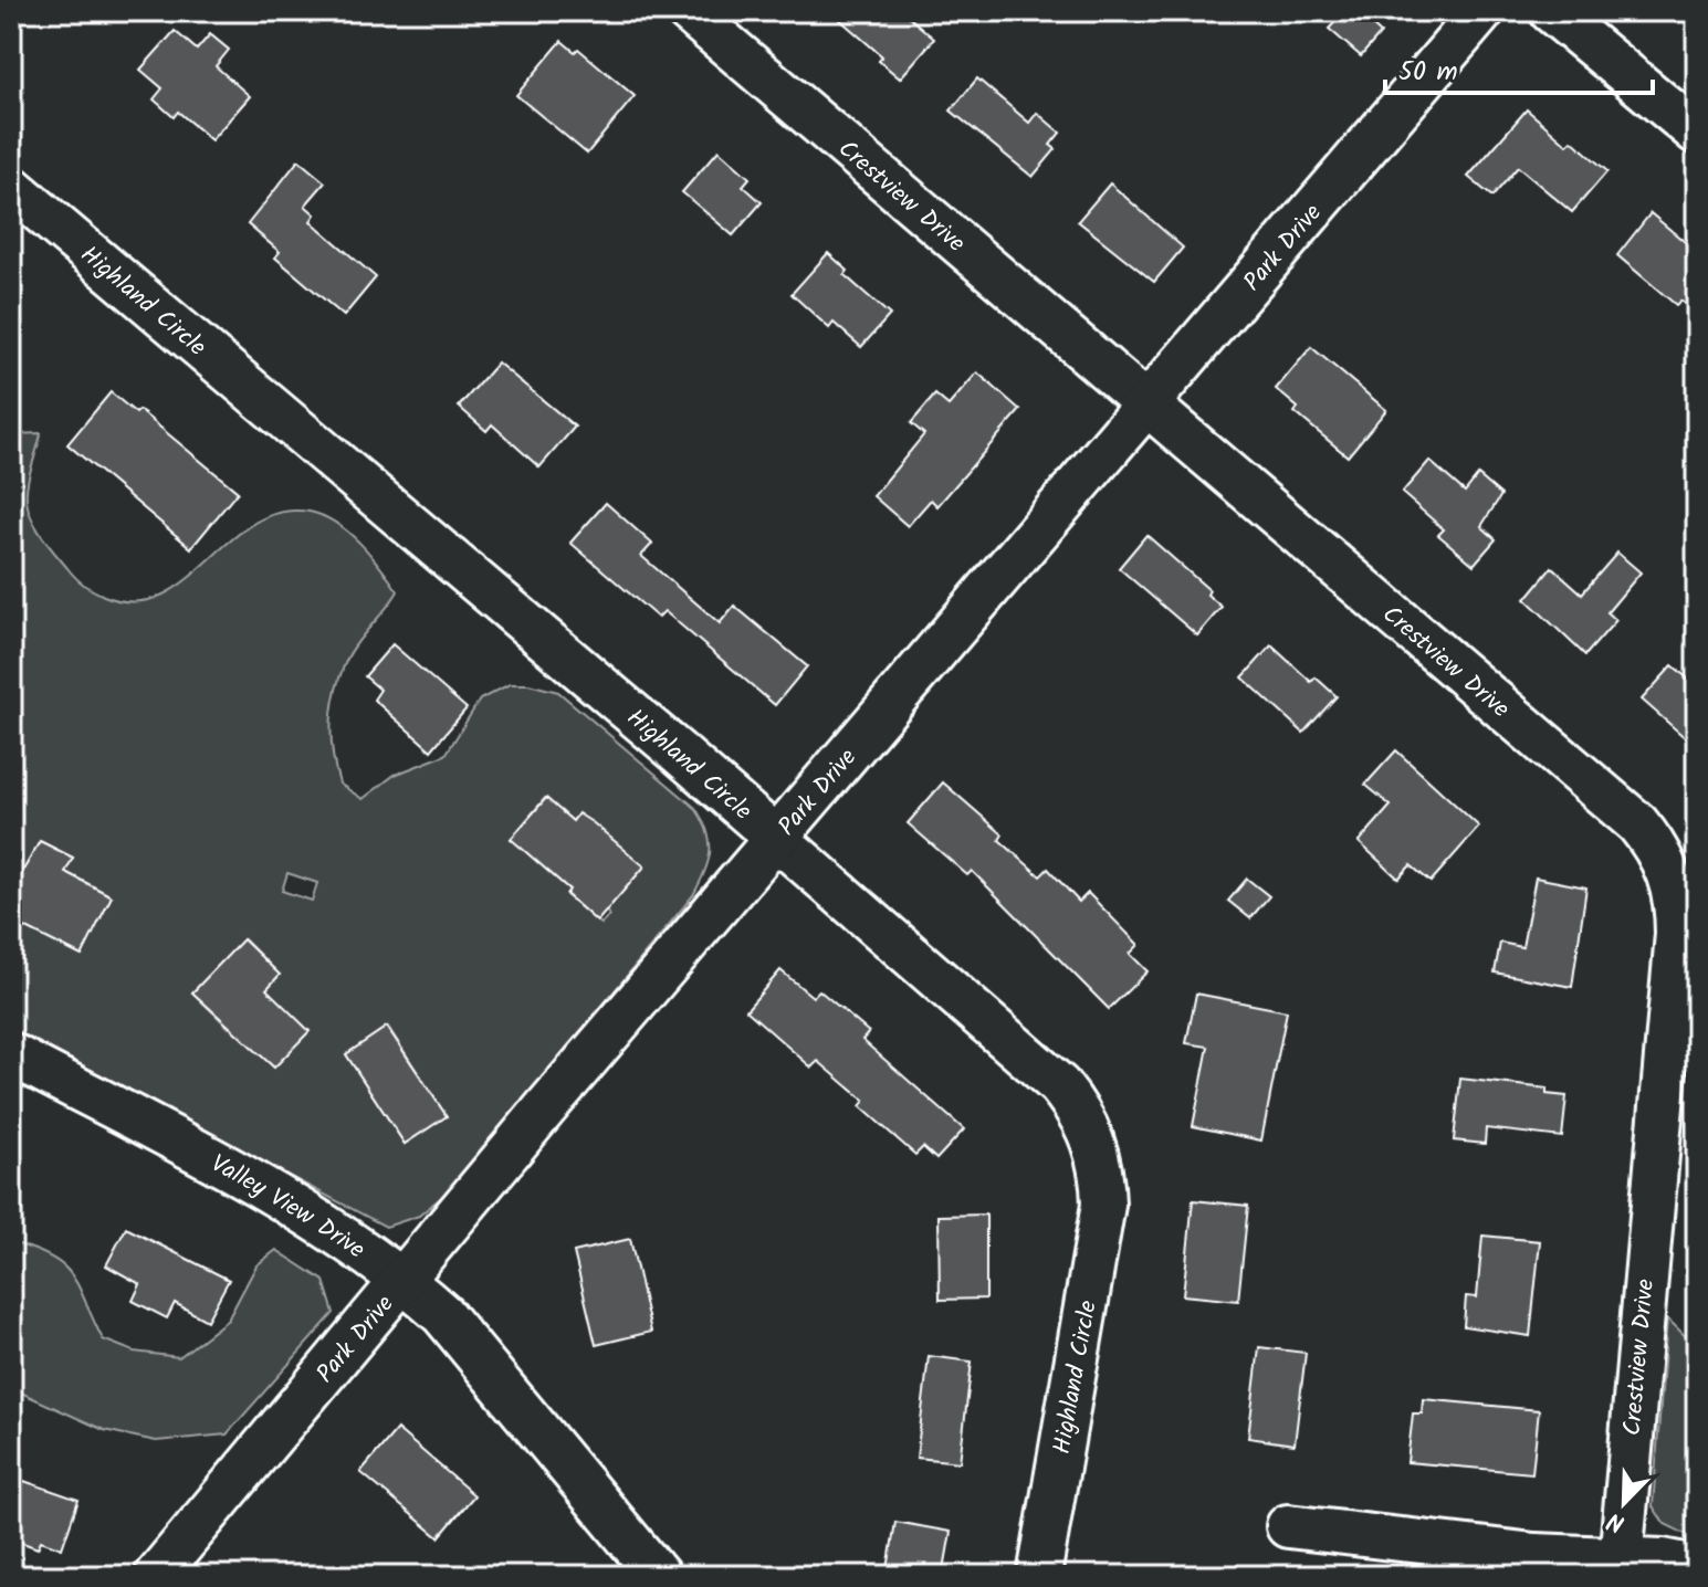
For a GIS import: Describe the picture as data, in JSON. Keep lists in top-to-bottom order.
{
  "streets": {
    "street": [
      "Crestview Drive",
      "Park Drive",
      "Highland Circle",
      "Valley View Drive"
    ]
  },
  "crossings": [
    ["Crestview Drive", "Park Drive"],
    ["Park Drive", "Highland Circle"],
    ["Park Drive", "Valley View Drive"]
  ],
  "scale_bar": "50 m",
  "north": "bottom left"
}
